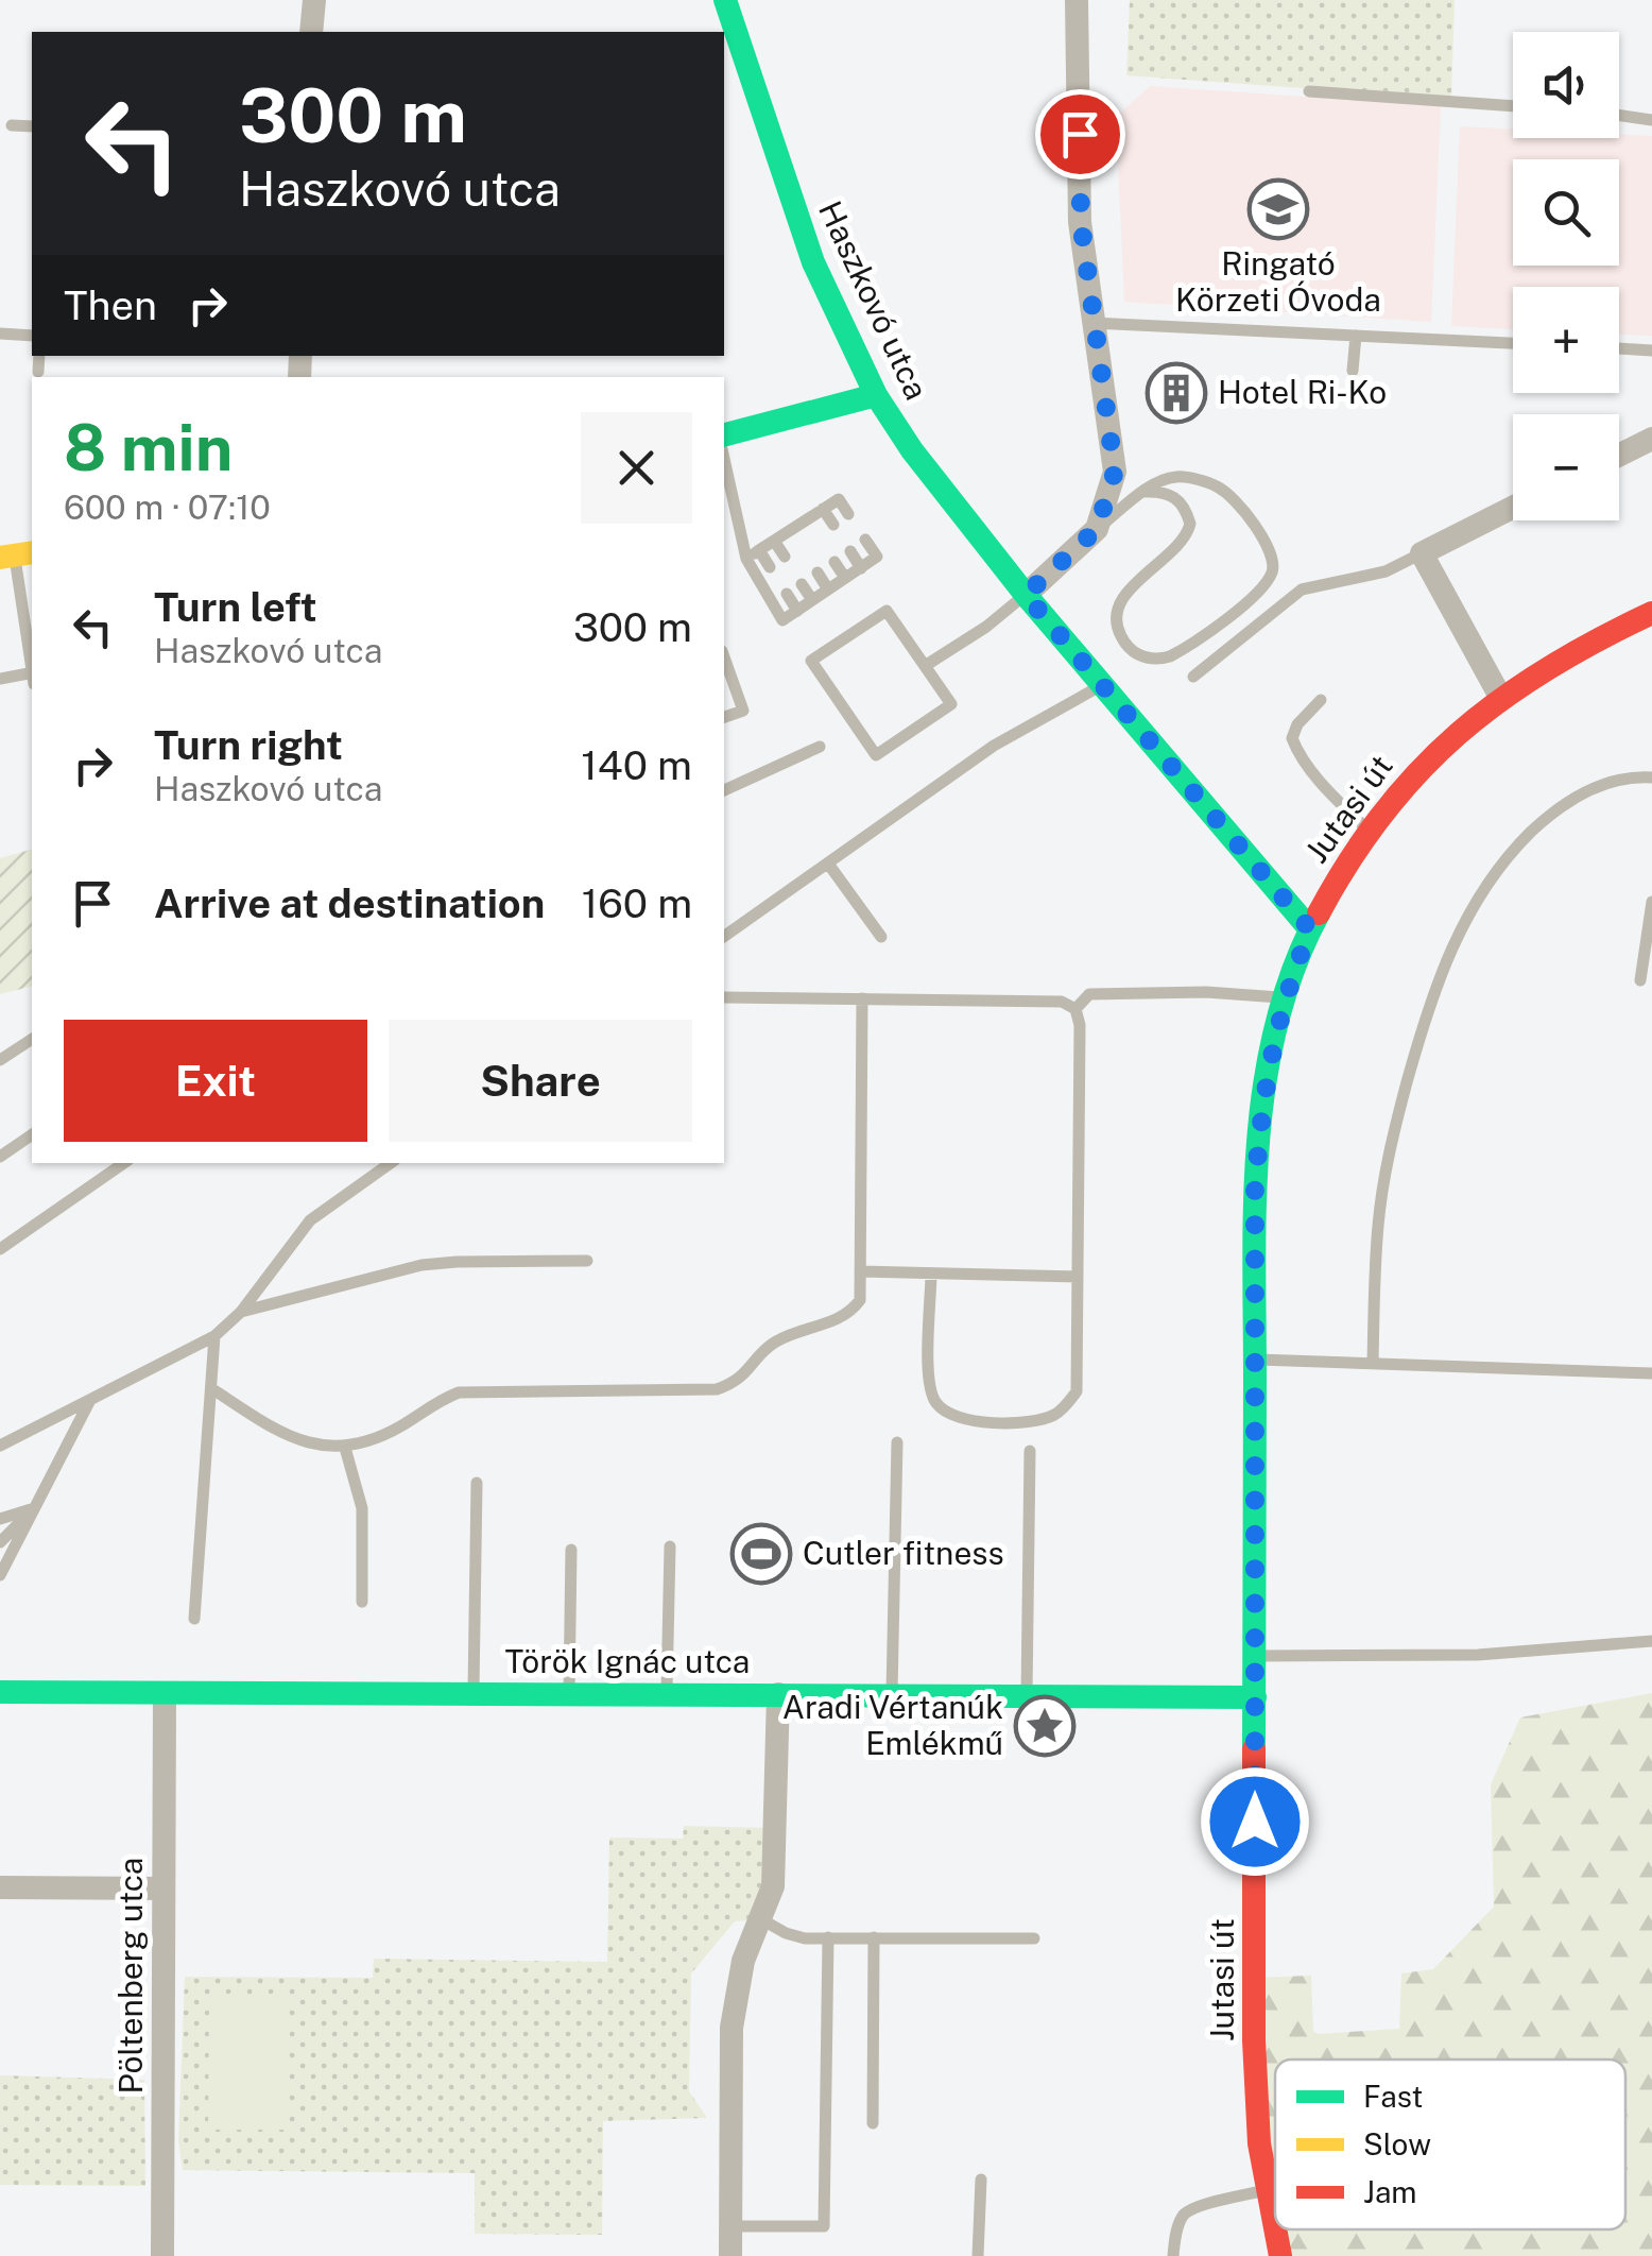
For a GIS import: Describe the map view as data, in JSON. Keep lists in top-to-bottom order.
{
  "streets": {
    "street": [
      "Haszkovó utca",
      "Jutasi út",
      "Török Ignác utca",
      "Pöltenberg utca"
    ]
  },
  "crossings": [
    ["Haszkovó utca", "Jutasi út"],
    ["Jutasi út", "Török Ignác utca"],
    ["Török Ignác utca", "Pöltenberg utca"]
  ],
  "places": {
    "school or university": ["Ringató Körzeti Óvoda"],
    "building": ["Hotel Ri-Ko"],
    "sports": ["Cutler fitness"],
    "place": ["Aradi Vértanúk Emlékmű"]
  },
  "legend": ["Fast", "Slow", "Jam"],
  "page": {
    "map_buttons": ["+", "−"],
    "turn": ["300 m", "Haszkovó utca"],
    "then": "Then",
    "heading": ["8 min", "600 m · 07:10"],
    "list": [
      {
        "name": "Turn left",
        "note": "Haszkovó utca",
        "value": "300 m"
      },
      {
        "name": "Turn right",
        "note": "Haszkovó utca",
        "value": "140 m"
      },
      {
        "name": "Arrive at destination",
        "value": "160 m"
      }
    ],
    "buttons": ["Exit", "Share"]
  }
}
